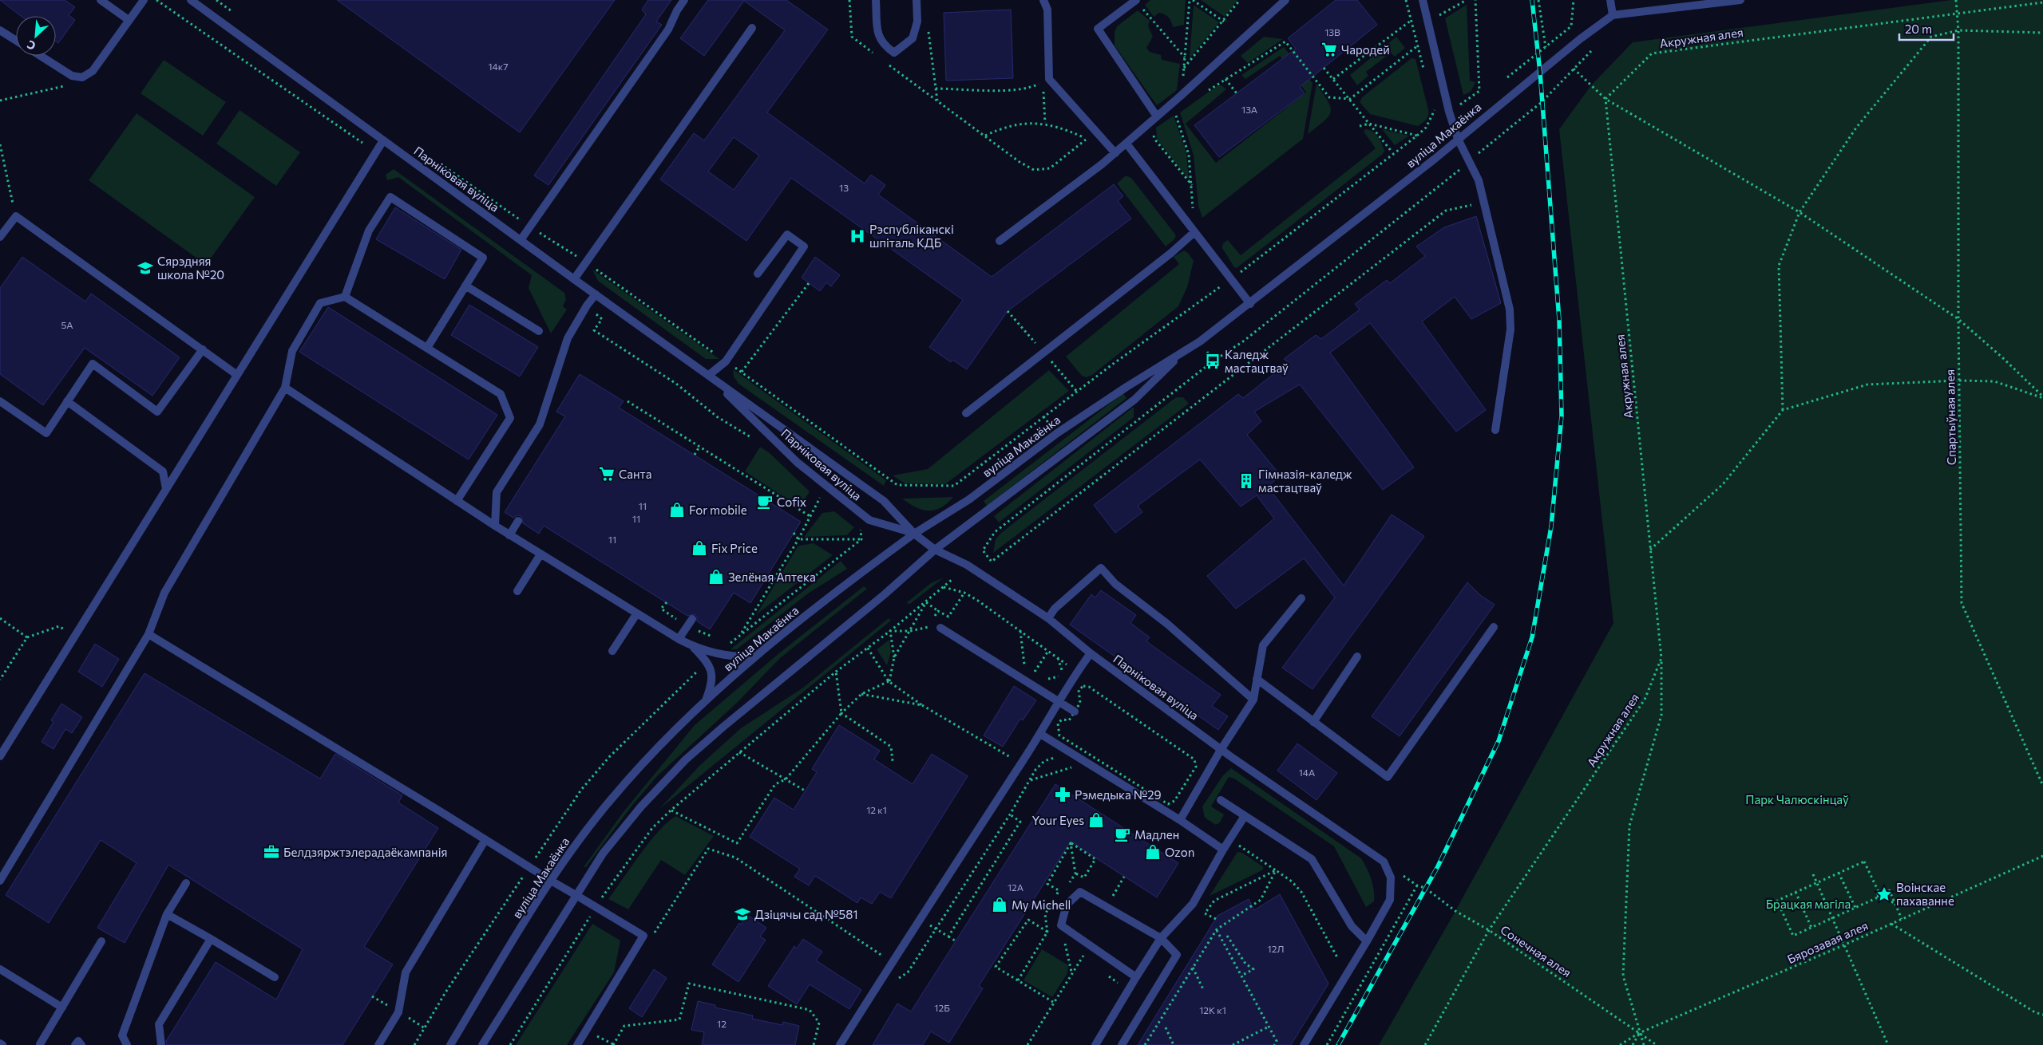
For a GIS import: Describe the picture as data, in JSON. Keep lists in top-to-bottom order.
{
  "streets": {
    "street": ["вуліца Макаёнка", "Парніковая вуліца"],
    "path": [
      "Акружная алея",
      "Спартыўная алея",
      "Бярозавая алея",
      "Сонечная алея"
    ]
  },
  "crossings": [
    ["Акружная алея", "Спартыўная алея"],
    ["Акружная алея", "Сонечная алея"],
    ["вуліца Макаёнка", "Парніковая вуліца"],
    ["Бярозавая алея", "Сонечная алея"]
  ],
  "parks": ["Парк Чалюскінцаў", "Брацкая магіла"],
  "places": {
    "supermarket": ["Чародей", "Санта"],
    "hospital": ["Рэспубліканскі шпіталь КДБ"],
    "school or university": ["Сярэдняя школа №20", "Дзіцячы сад №581"],
    "bus stop": ["Каледж мастацтваў"],
    "building": ["Гімназія-каледж мастацтваў"],
    "cafe": ["Cofix", "Мадлен"],
    "shop": [
      "For mobile",
      "Fix Price",
      "Зелёная Аптека",
      "Your Eyes",
      "Ozon",
      "My Michell"
    ],
    "pharmacy": ["Рэмедыка №29"],
    "office": ["Белдзяржтэлерадаёкампанія"],
    "place": ["Воінскае пахаванне"]
  },
  "house_numbers": [
    "13В",
    "14к7",
    "13А",
    "13",
    "5А",
    "11",
    "11",
    "11",
    "14А",
    "12 к1",
    "12А",
    "12Л",
    "12Б",
    "12К к1",
    "12"
  ],
  "scale_bar": "20 m",
  "north": "bottom left"
}
